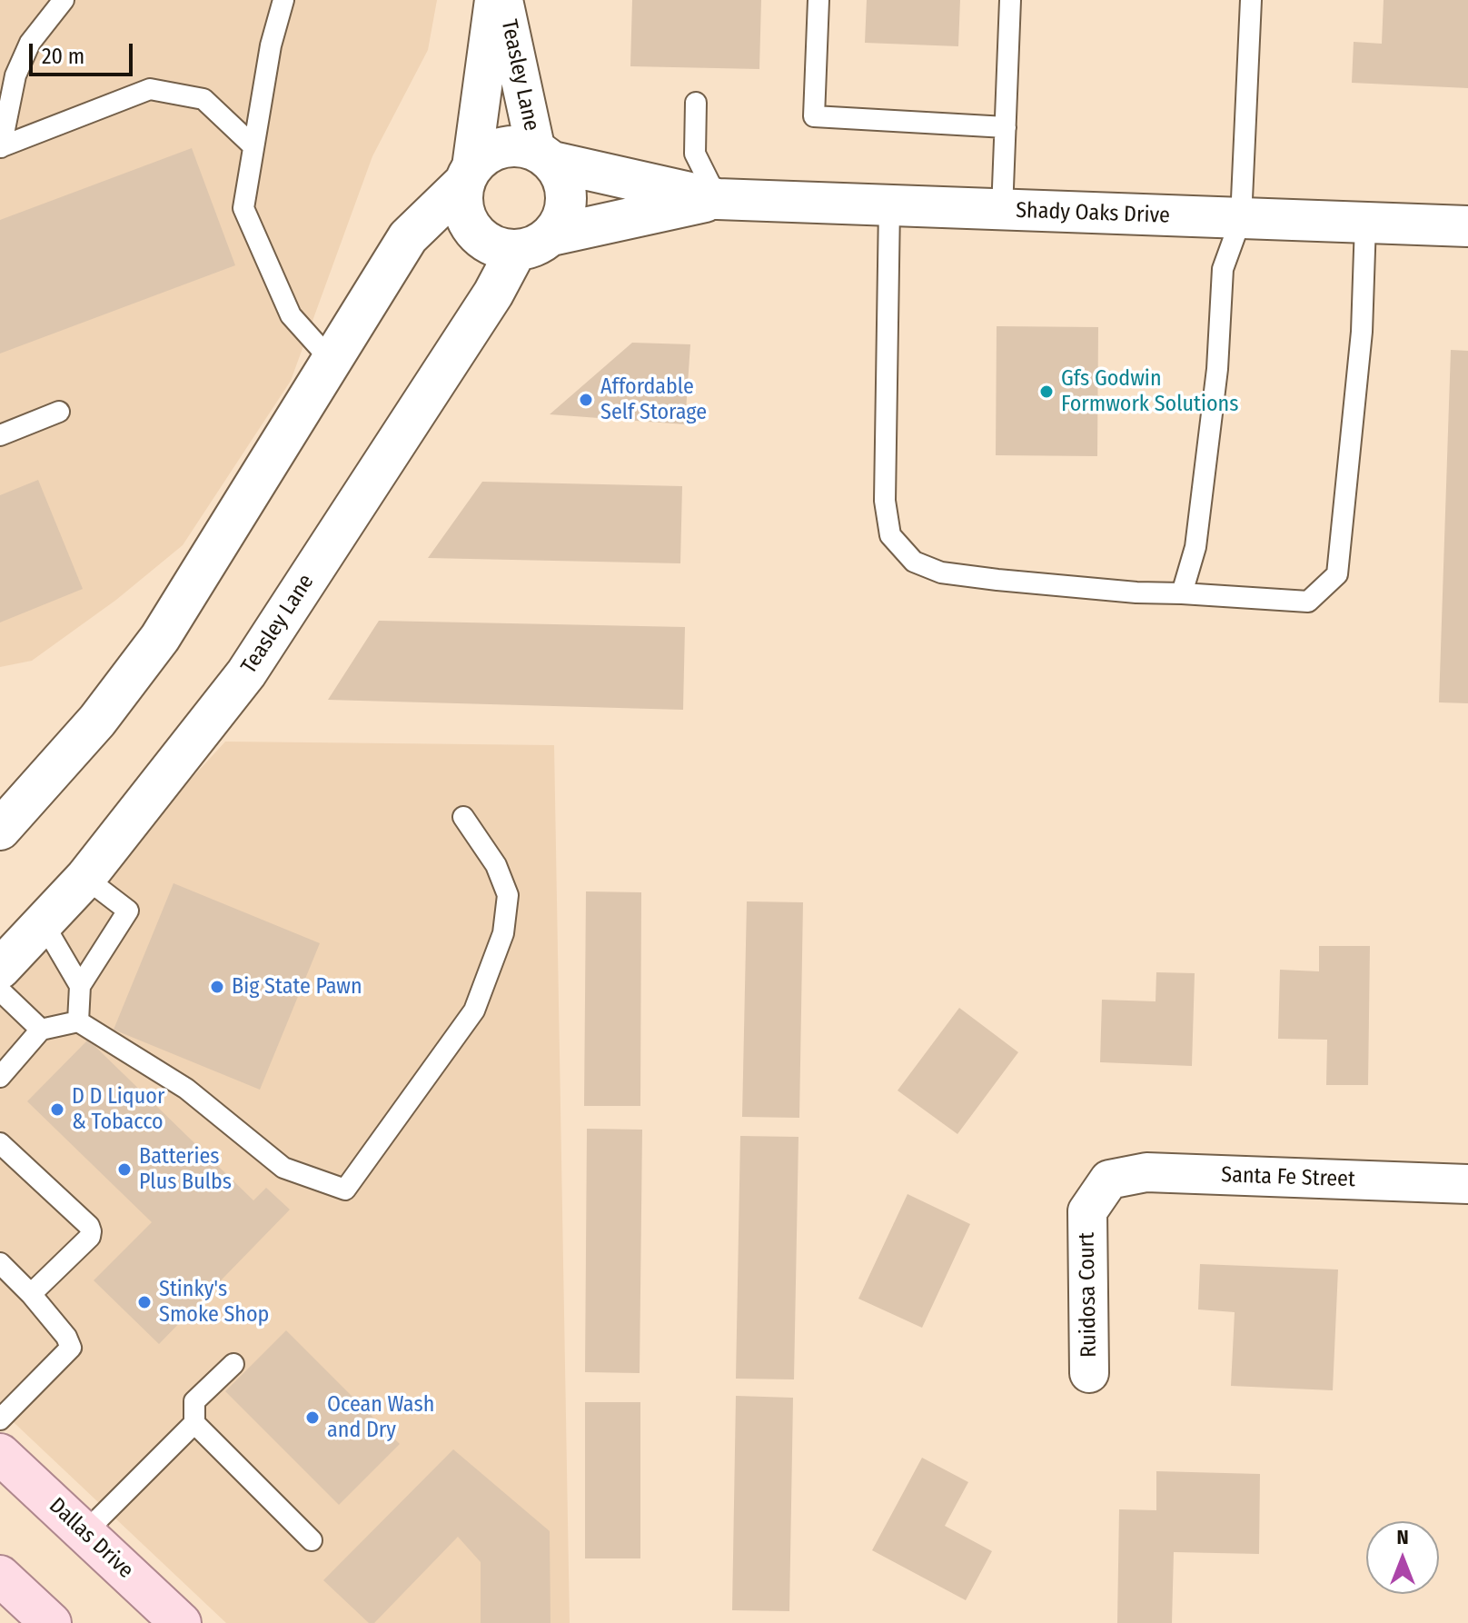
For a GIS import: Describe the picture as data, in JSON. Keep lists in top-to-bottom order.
{
  "streets": {
    "main road": ["Dallas Drive"],
    "street": [
      "Teasley Lane",
      "Shady Oaks Drive",
      "Santa Fe Street",
      "Ruidosa Court"
    ]
  },
  "crossings": [
    ["Teasley Lane", "Shady Oaks Drive"],
    ["Santa Fe Street", "Ruidosa Court"]
  ],
  "places": [
    "Gfs Godwin Formwork Solutions",
    "Affordable Self Storage",
    "Big State Pawn",
    "D D Liquor & Tobacco",
    "Batteries Plus Bulbs",
    "Stinky's Smoke Shop",
    "Ocean Wash and Dry"
  ],
  "scale_bar": "20 m",
  "north": "top"
}
